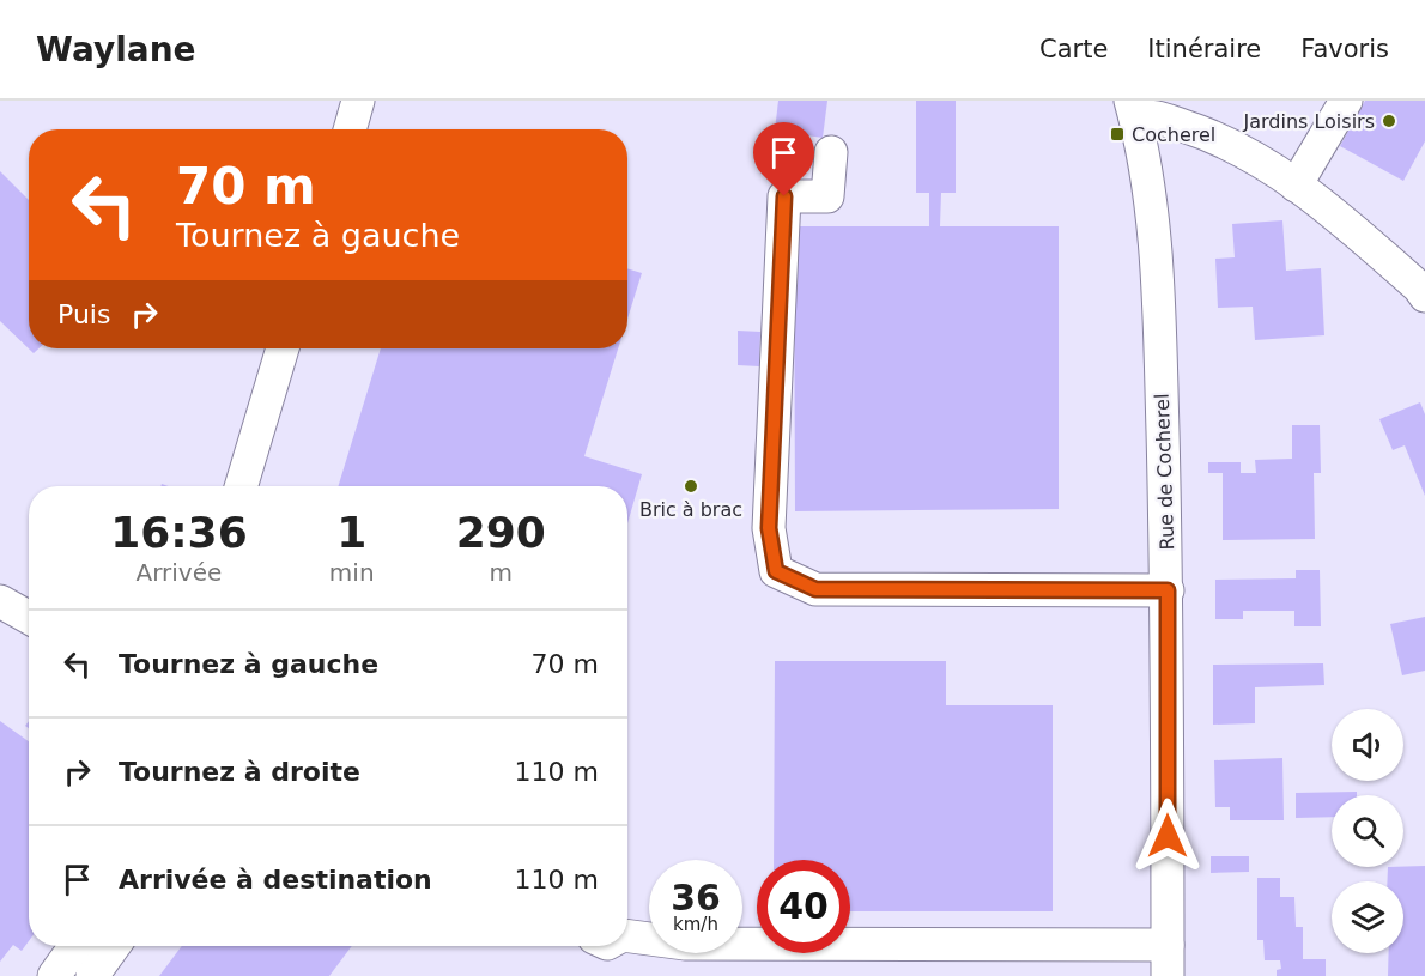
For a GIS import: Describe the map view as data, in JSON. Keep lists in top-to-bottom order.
{
  "streets": {
    "street": ["Rue de Cocherel"]
  },
  "places": {
    "other": ["Jardins Loisirs", "Bric à brac"],
    "transit": ["Cocherel"]
  },
  "page": {
    "header": "Waylane",
    "nav": ["Carte", "Itinéraire", "Favoris"],
    "turn": ["70 m", "Tournez à gauche"],
    "then": "Puis",
    "eta": [
      "16:36",
      "Arrivée",
      "1",
      "min",
      "290",
      "m"
    ],
    "list": [
      {
        "name": "Tournez à gauche",
        "value": "70 m"
      },
      {
        "name": "Tournez à droite",
        "value": "110 m"
      },
      {
        "name": "Arrivée à destination",
        "value": "110 m"
      }
    ],
    "speed": "36 km/h",
    "limit": "40"
  }
}
